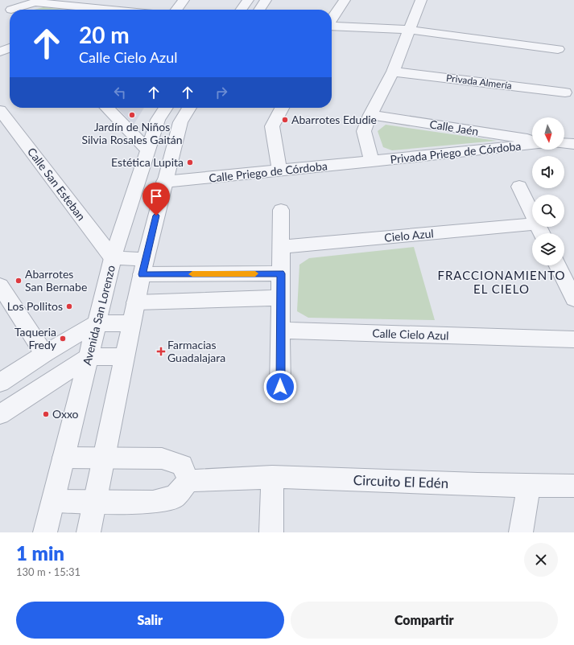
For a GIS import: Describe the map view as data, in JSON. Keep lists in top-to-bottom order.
{
  "streets": {
    "street": [
      "Privada Almería",
      "Calle Jaén",
      "Privada Priego de Córdoba",
      "Calle Priego de Córdoba",
      "Calle San Esteban",
      "Cielo Azul",
      "Avenida San Lorenzo",
      "Calle Cielo Azul",
      "Circuito El Edén"
    ]
  },
  "crossings": [
    ["Privada Priego de Córdoba", "Calle Priego de Córdoba"],
    ["Calle San Esteban", "Avenida San Lorenzo"]
  ],
  "districts": ["FRACCIONAMIENTO EL CIELO"],
  "places": {
    "other": [
      "Jardín de Niños Silvia Rosales Gaitán",
      "Abarrotes Edudie",
      "Estética Lupita",
      "Abarrotes San Bernabe",
      "Los Pollitos",
      "Taqueria Fredy",
      "Oxxo"
    ],
    "health": ["Farmacias Guadalajara"]
  },
  "north": "bottom",
  "page": {
    "turn": ["20 m", "Calle Cielo Azul"],
    "heading": ["1 min", "130 m · 15:31"],
    "buttons": ["Salir", "Compartir"]
  }
}
